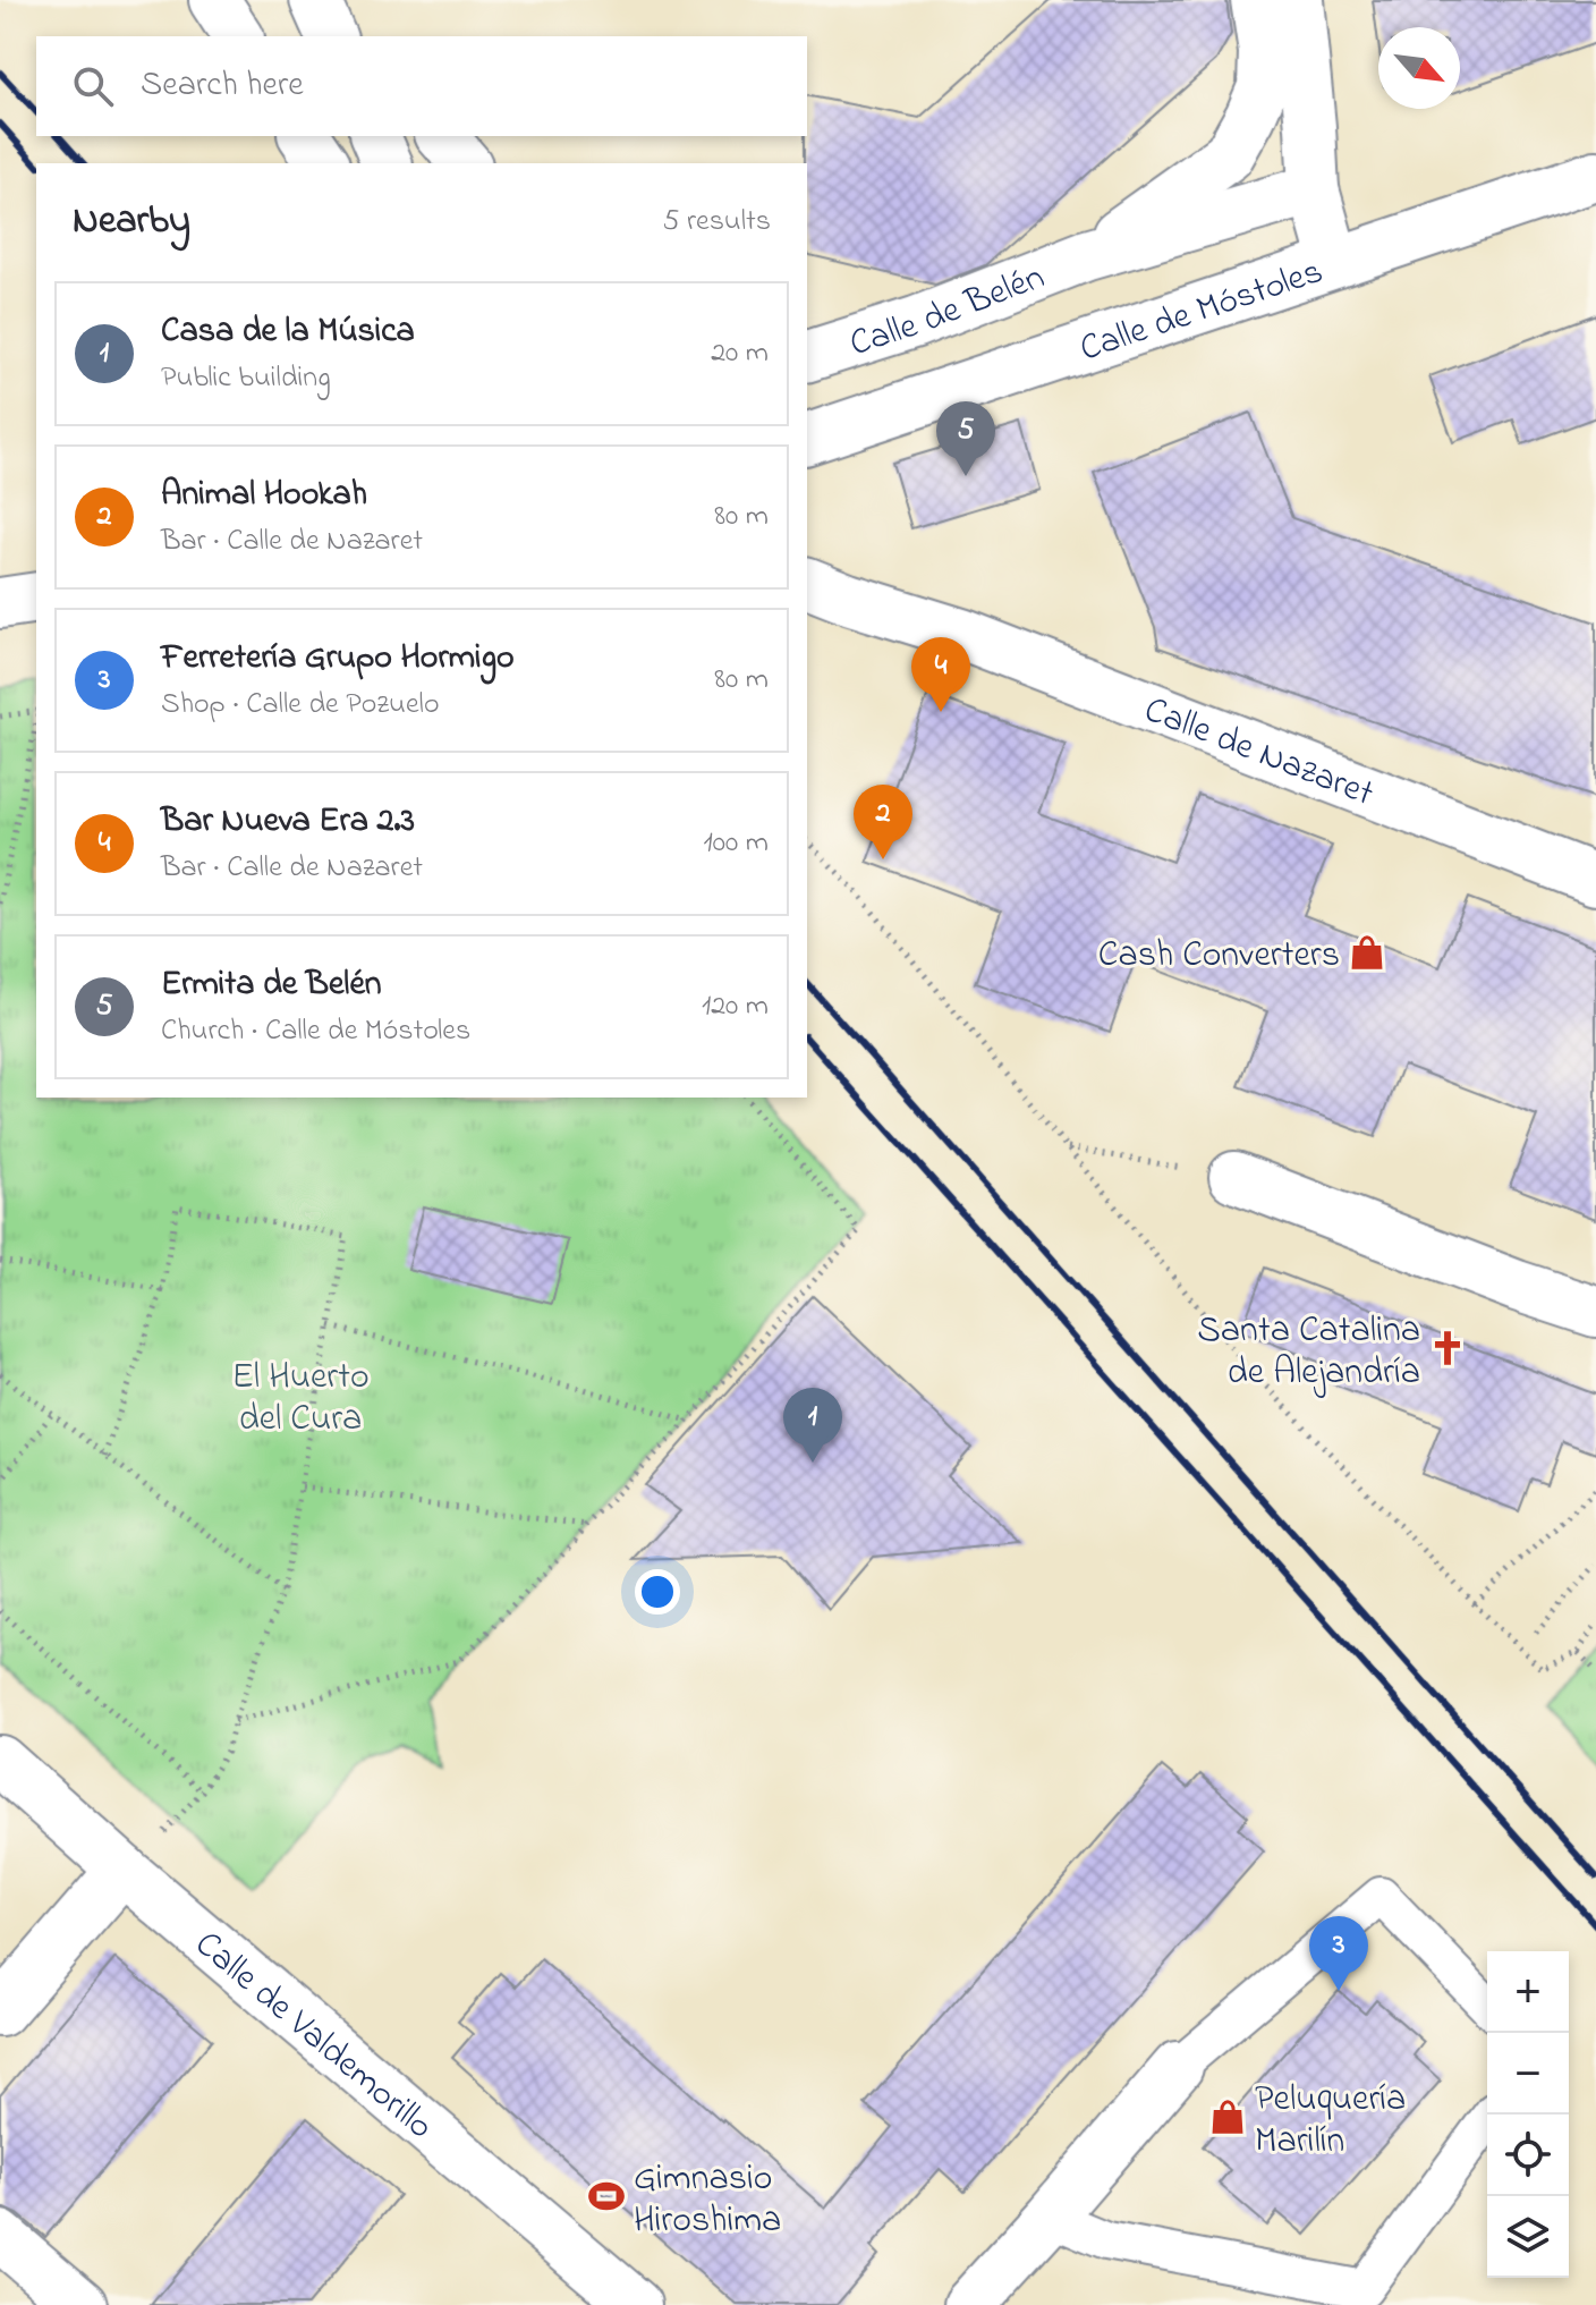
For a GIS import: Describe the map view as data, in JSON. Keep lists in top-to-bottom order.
{
  "streets": {
    "street": [
      "Calle de Belén",
      "Calle de Móstoles",
      "Calle de Nazaret",
      "Calle de Valdemorillo"
    ]
  },
  "parks": ["El Huerto del Cura"],
  "places": {
    "shop": ["Cash Converters", "Peluquería Marilín"],
    "church": ["Santa Catalina de Alejandría"],
    "sports": ["Gimnasio Hiroshima"]
  },
  "north": "bottom right",
  "page": {
    "search": "Search here",
    "heading": ["Nearby", "5 results"],
    "list": [
      {
        "mark": "1",
        "name": "Casa de la Música",
        "note": "Public building",
        "value": "20 m"
      },
      {
        "mark": "2",
        "name": "Animal Hookah",
        "note": "Bar · Calle de Nazaret",
        "value": "80 m"
      },
      {
        "mark": "3",
        "name": "Ferretería Grupo Hormigo",
        "note": "Shop · Calle de Pozuelo",
        "value": "80 m"
      },
      {
        "mark": "4",
        "name": "Bar Nueva Era 2.3",
        "note": "Bar · Calle de Nazaret",
        "value": "100 m"
      },
      {
        "mark": "5",
        "name": "Ermita de Belén",
        "note": "Church · Calle de Móstoles",
        "value": "120 m"
      }
    ],
    "pins": [
      "5",
      "4",
      "2",
      "1",
      "3"
    ],
    "map_buttons": ["+", "−"]
  }
}
